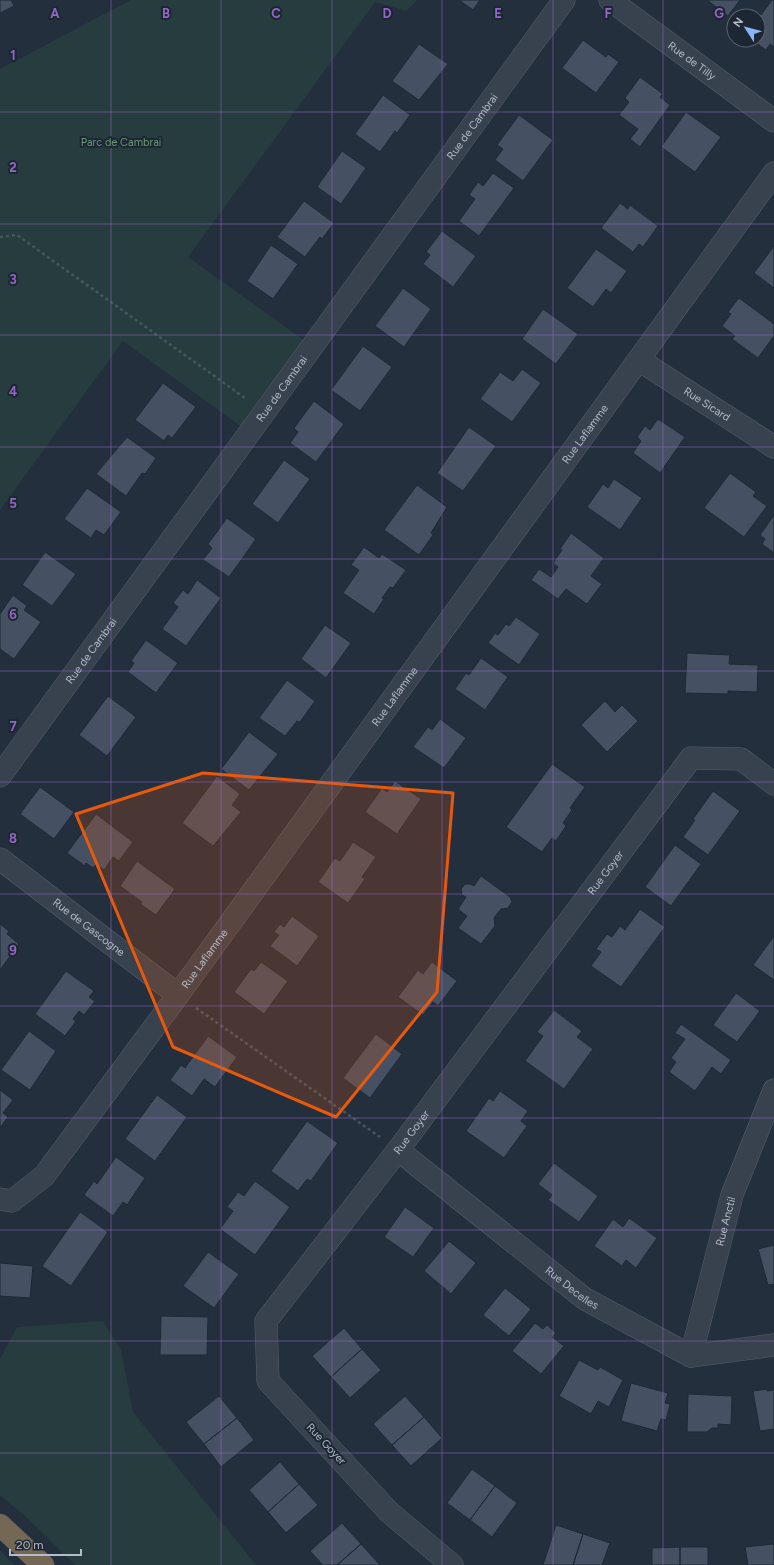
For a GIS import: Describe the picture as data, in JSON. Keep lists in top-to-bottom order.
{
  "streets": {
    "street": [
      "Rue de Tilly",
      "Rue de Cambrai",
      "Rue Sicard",
      "Rue Laflamme",
      "Rue Goyer",
      "Rue de Gascogne",
      "Rue Anctil",
      "Rue Decelles"
    ]
  },
  "crossings": [
    ["Rue Sicard", "Rue Laflamme"],
    ["Rue Laflamme", "Rue de Gascogne"],
    ["Rue Goyer", "Rue Decelles"],
    ["Rue Anctil", "Rue Decelles"]
  ],
  "parks": ["Parc de Cambrai"],
  "scale_bar": "20 m",
  "north": "top left",
  "grid": {
    "columns": [
      "A",
      "B",
      "C",
      "D",
      "E",
      "F",
      "G"
    ],
    "rows": [
      "1",
      "2",
      "3",
      "4",
      "5",
      "6",
      "7",
      "8",
      "9"
    ]
  }
}
